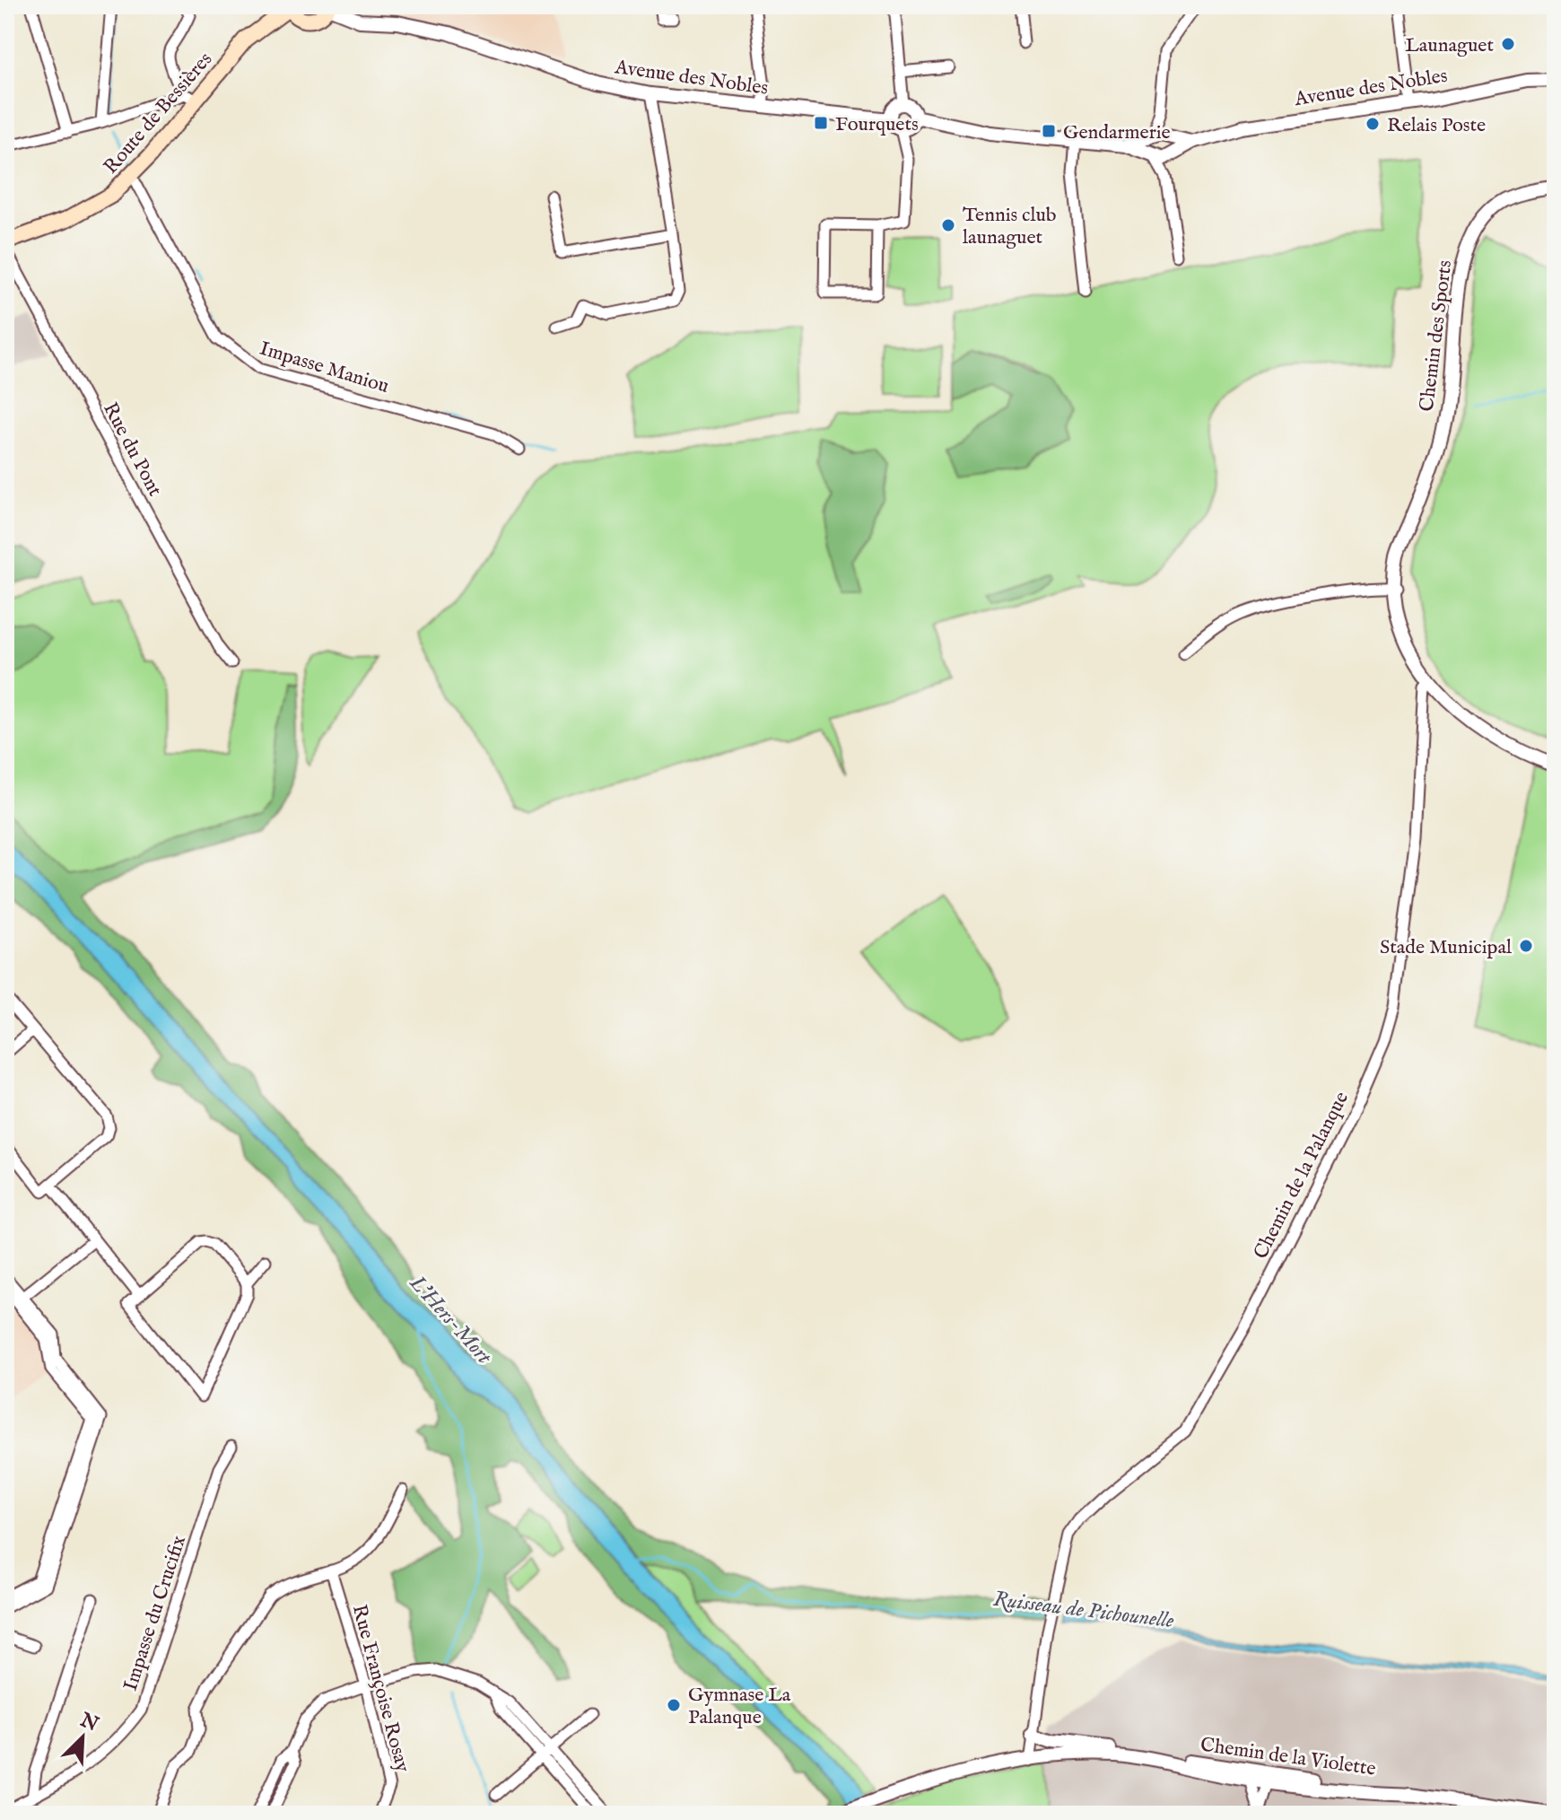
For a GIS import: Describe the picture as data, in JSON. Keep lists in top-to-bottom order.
{
  "streets": {
    "main road": ["Route de Bessières"],
    "street": [
      "Avenue des Nobles",
      "Chemin des Sports",
      "Impasse Maniou",
      "Rue du Pont",
      "Chemin de la Palanque",
      "Impasse du Crucifix",
      "Rue Françoise Rosay",
      "Chemin de la Violette"
    ]
  },
  "crossings": [
    ["Route de Bessières", "Impasse Maniou"],
    ["Chemin de la Palanque", "Chemin de la Violette"]
  ],
  "water": ["L'Hers-Mort", "Ruisseau de Pichounelle"],
  "places": {
    "other": [
      "Launaguet",
      "Relais Poste",
      "Tennis club launaguet",
      "Stade Municipal",
      "Gymnase La Palanque"
    ],
    "transit": ["Fourquets", "Gendarmerie"]
  },
  "north": "top right"
}
